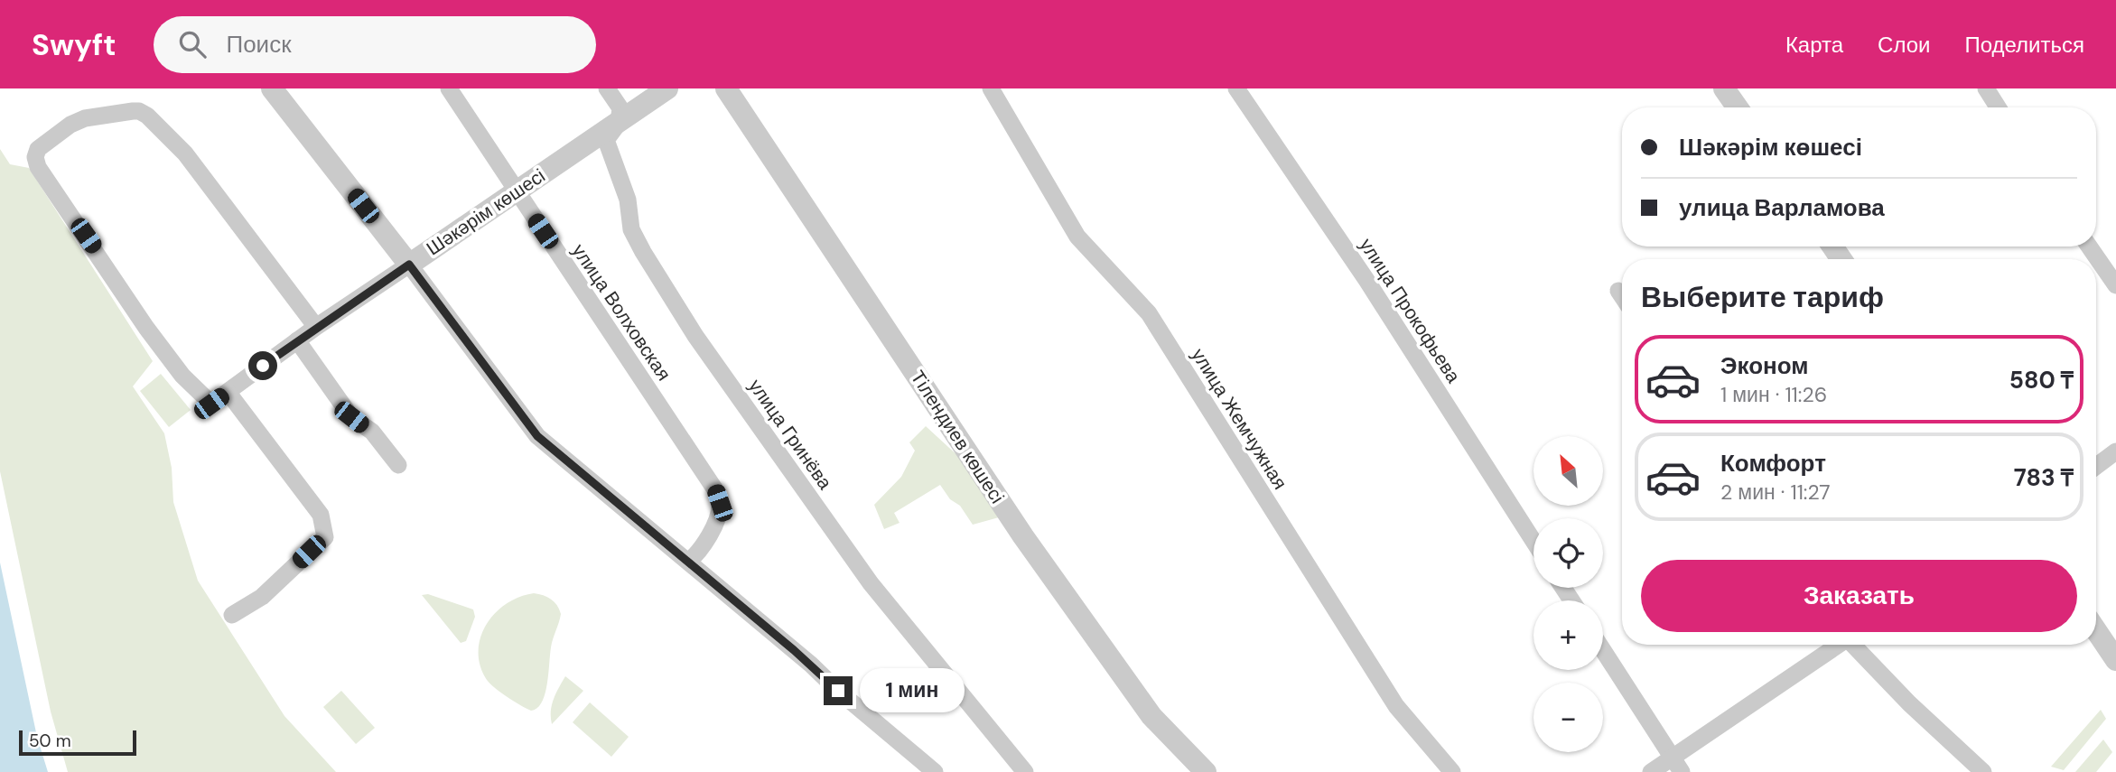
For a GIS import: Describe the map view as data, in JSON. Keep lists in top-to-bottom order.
{
  "streets": {
    "street": [
      "Шәкәрім көшесі",
      "улица Прокофьева",
      "улица Волховская",
      "улица Жемчужная",
      "улица Гринёва",
      "Тілендиев көшесі"
    ]
  },
  "crossings": [
    ["Шәкәрім көшесі", "улица Волховская"],
    ["Шәкәрім көшесі", "улица Гринёва"]
  ],
  "scale_bar": "50 m",
  "north": "top left",
  "page": {
    "header": "Swyft",
    "search": "Поиск",
    "nav": ["Карта", "Слои", "Поделиться"],
    "banner": ["Шәкәрім көшесі", "улица Варламова"],
    "heading": "Выберите тариф",
    "list": [
      {
        "name": "Эконом",
        "note": "1 мин · 11:26",
        "value": "580 ₸"
      },
      {
        "name": "Комфорт",
        "note": "2 мин · 11:27",
        "value": "783 ₸"
      }
    ],
    "map_buttons": ["+", "−"],
    "buttons": "Заказать",
    "bubble": "1 мин",
    "scale": "50 m"
  }
}
